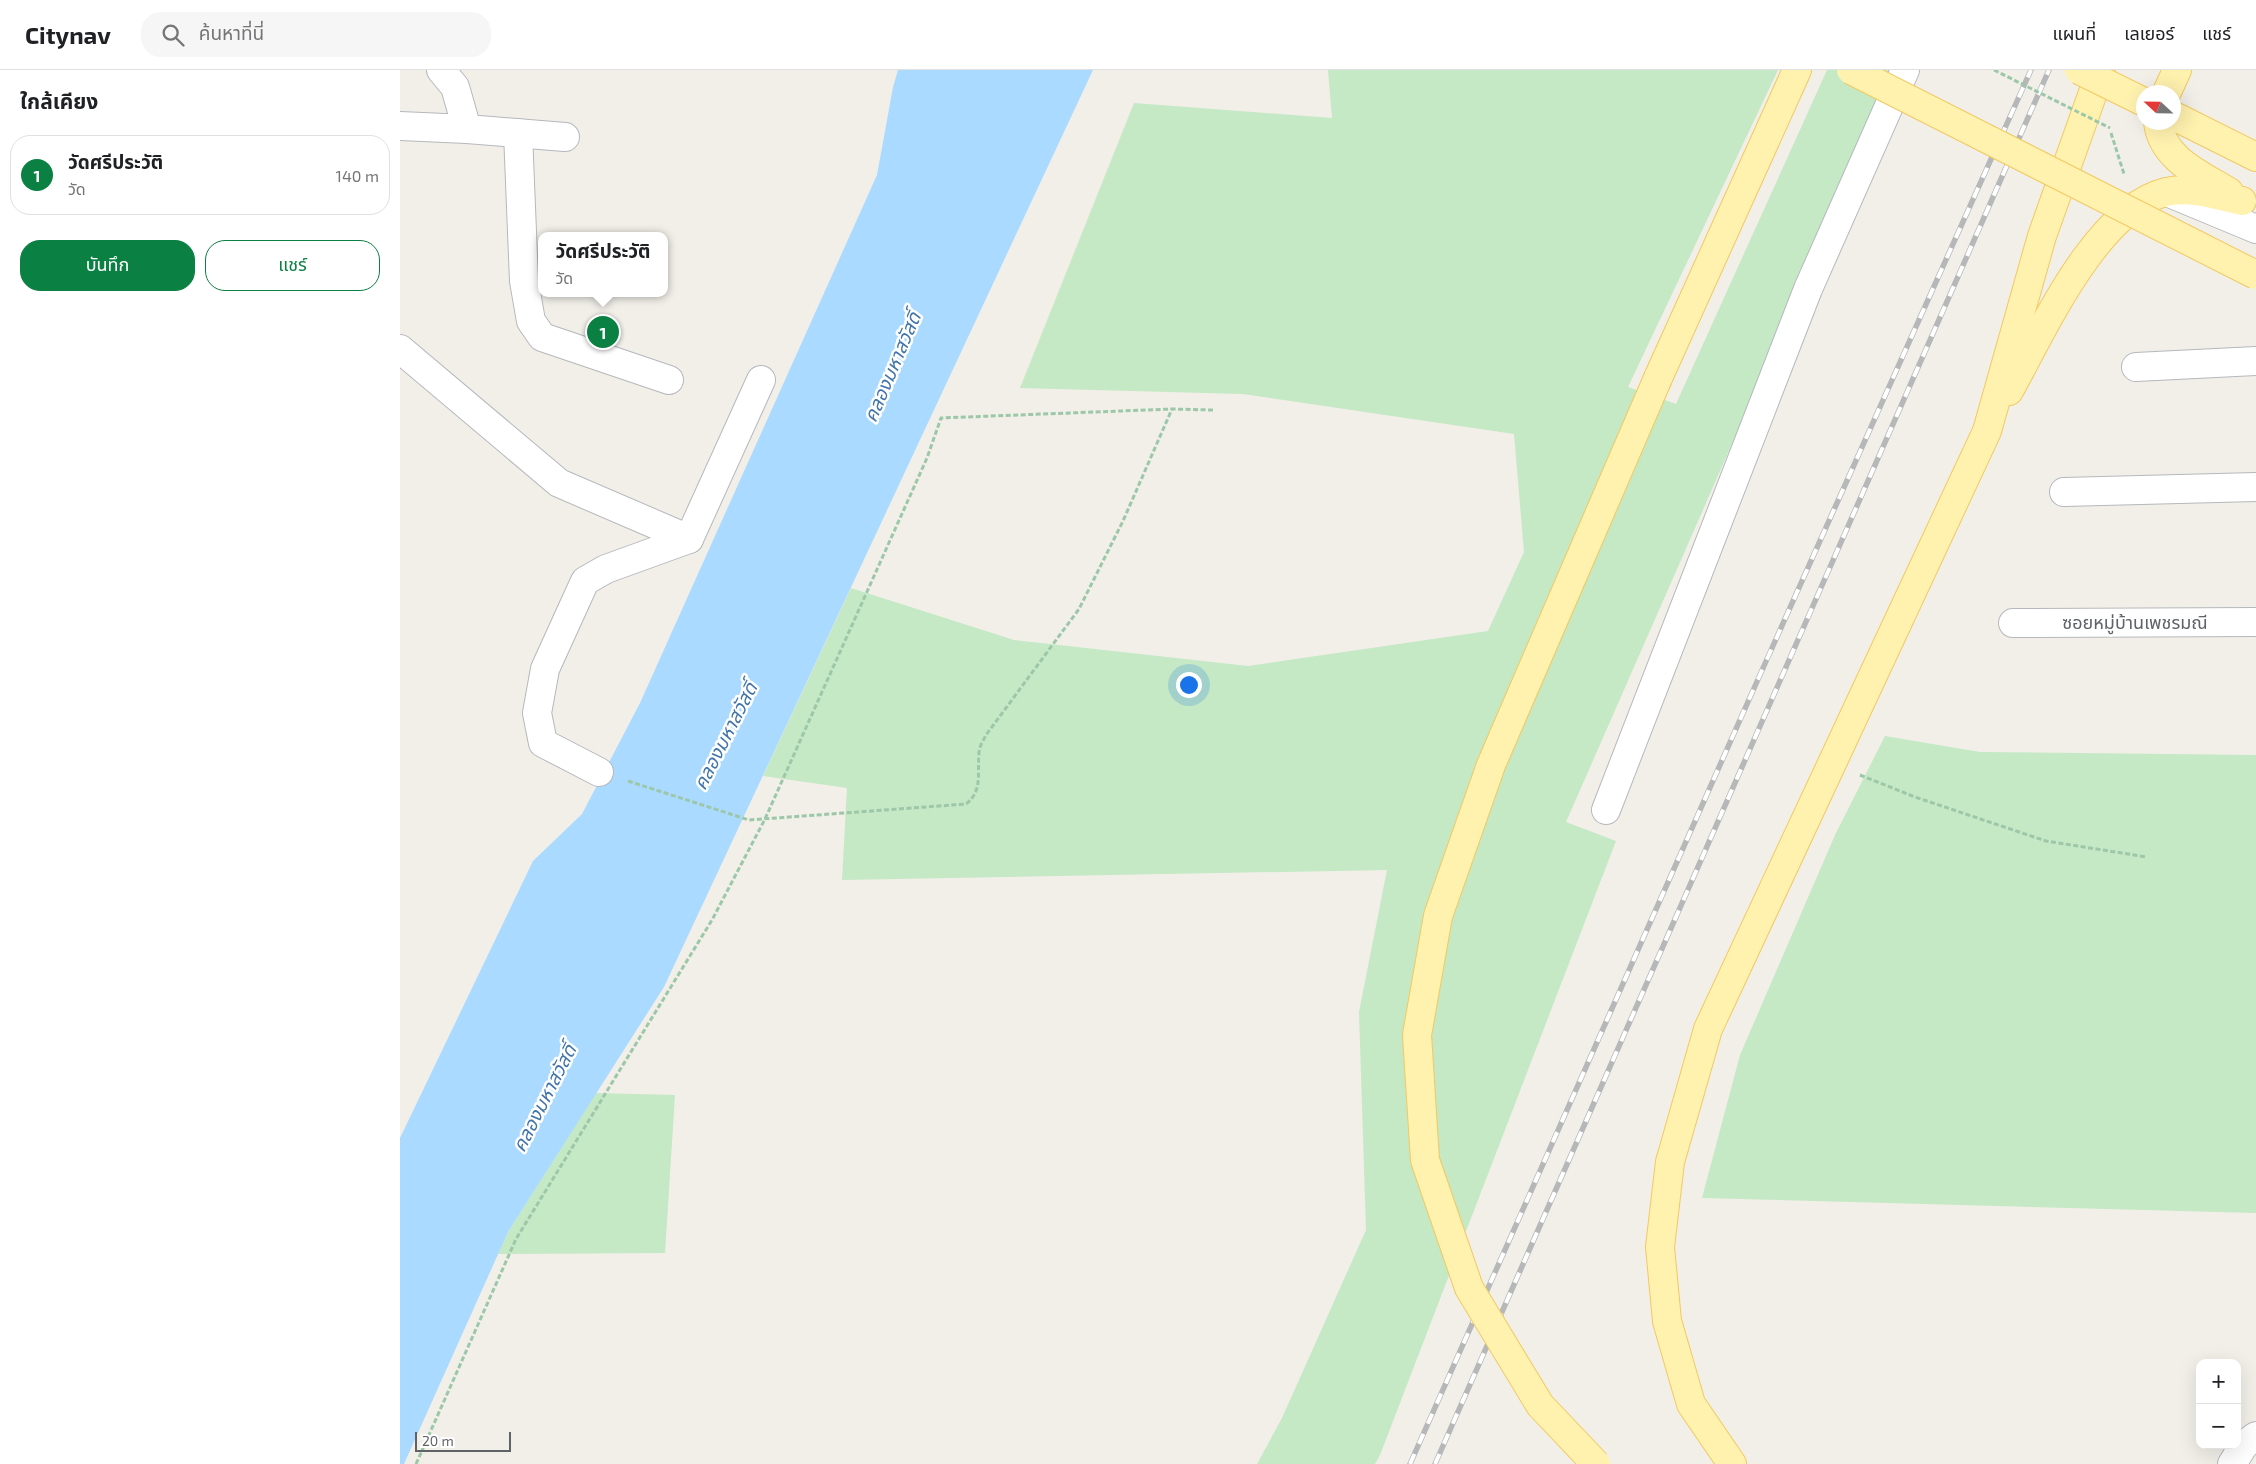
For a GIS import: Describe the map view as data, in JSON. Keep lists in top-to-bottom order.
{
  "streets": {
    "street": ["ซอยหมู่บ้านเพชรมณี"]
  },
  "water": ["คลองมหาสวัสดิ์"],
  "scale_bar": "20 m",
  "north": "left",
  "page": {
    "header": "Citynav",
    "search": "ค้นหาที่นี่",
    "nav": ["แผนที่", "เลเยอร์", "แชร์"],
    "heading": "ใกล้เคียง",
    "list": [
      {
        "mark": "1",
        "name": "วัดศรีประวัติ",
        "note": "วัด",
        "value": "140 m"
      }
    ],
    "buttons": ["บันทึก", "แชร์"],
    "popup": ["วัดศรีประวัติ", "วัด"],
    "pins": "1",
    "map_buttons": ["+", "−"],
    "scale": "20 m"
  }
}
